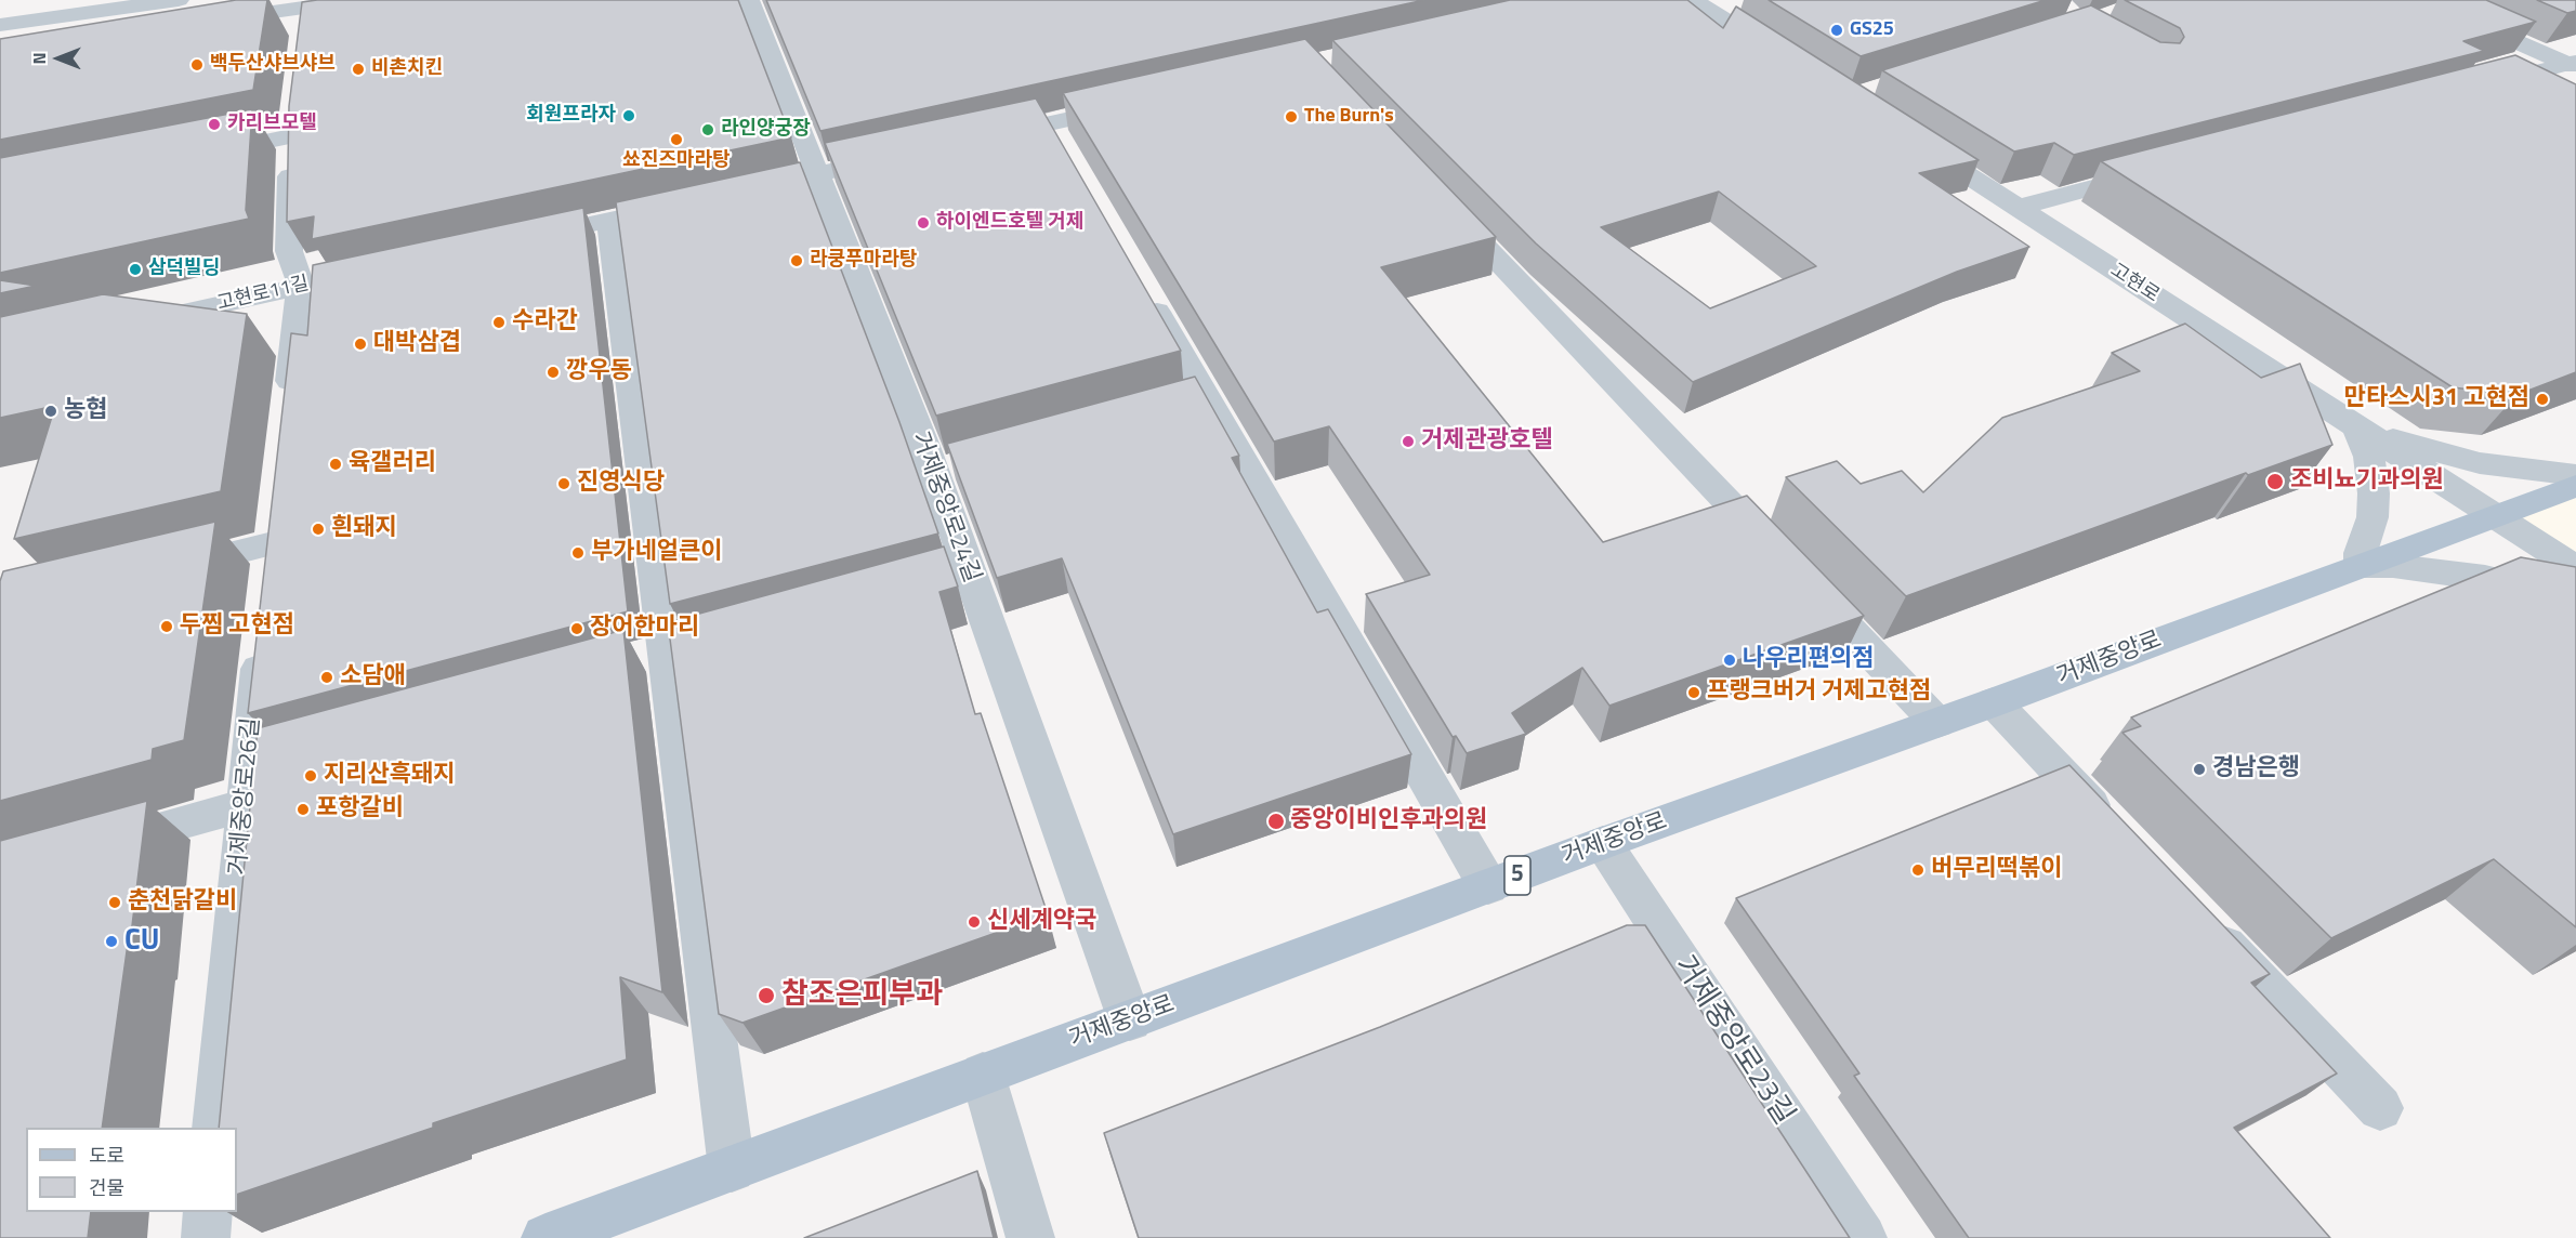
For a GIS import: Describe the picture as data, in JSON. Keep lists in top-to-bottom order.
{
  "streets": {
    "main road": ["거제중앙로", "5"],
    "street": [
      "고현로",
      "고현로11길",
      "거제중앙로24길",
      "거제중앙로26길",
      "거제중앙로23길"
    ]
  },
  "crossings": [
    ["고현로", "거제중앙로"],
    ["거제중앙로24길", "거제중앙로"],
    ["거제중앙로", "거제중앙로23길"]
  ],
  "places": [
    "GS25",
    "백두산샤브샤브",
    "비촌치킨",
    "회원프라자",
    "The Burn's",
    "카리브모텔",
    "라인양궁장",
    "쑈진즈마라탕",
    "하이엔드호텔 거제",
    "라쿵푸마라탕",
    "삼덕빌딩",
    "수라간",
    "대박삼겹",
    "깡우동",
    "만타스시31 고현점",
    "농협",
    "거제관광호텔",
    "육갤러리",
    "조비뇨기과의원",
    "진영식당",
    "흰돼지",
    "부가네얼큰이",
    "두찜 고현점",
    "장어한마리",
    "나우리편의점",
    "소담애",
    "프랭크버거 거제고현점",
    "경남은행",
    "지리산흑돼지",
    "포항갈비",
    "중앙이비인후과의원",
    "버무리떡볶이",
    "춘천닭갈비",
    "신세계약국",
    "CU",
    "참조은피부과"
  ],
  "legend": ["도로", "건물"],
  "north": "left"
}
